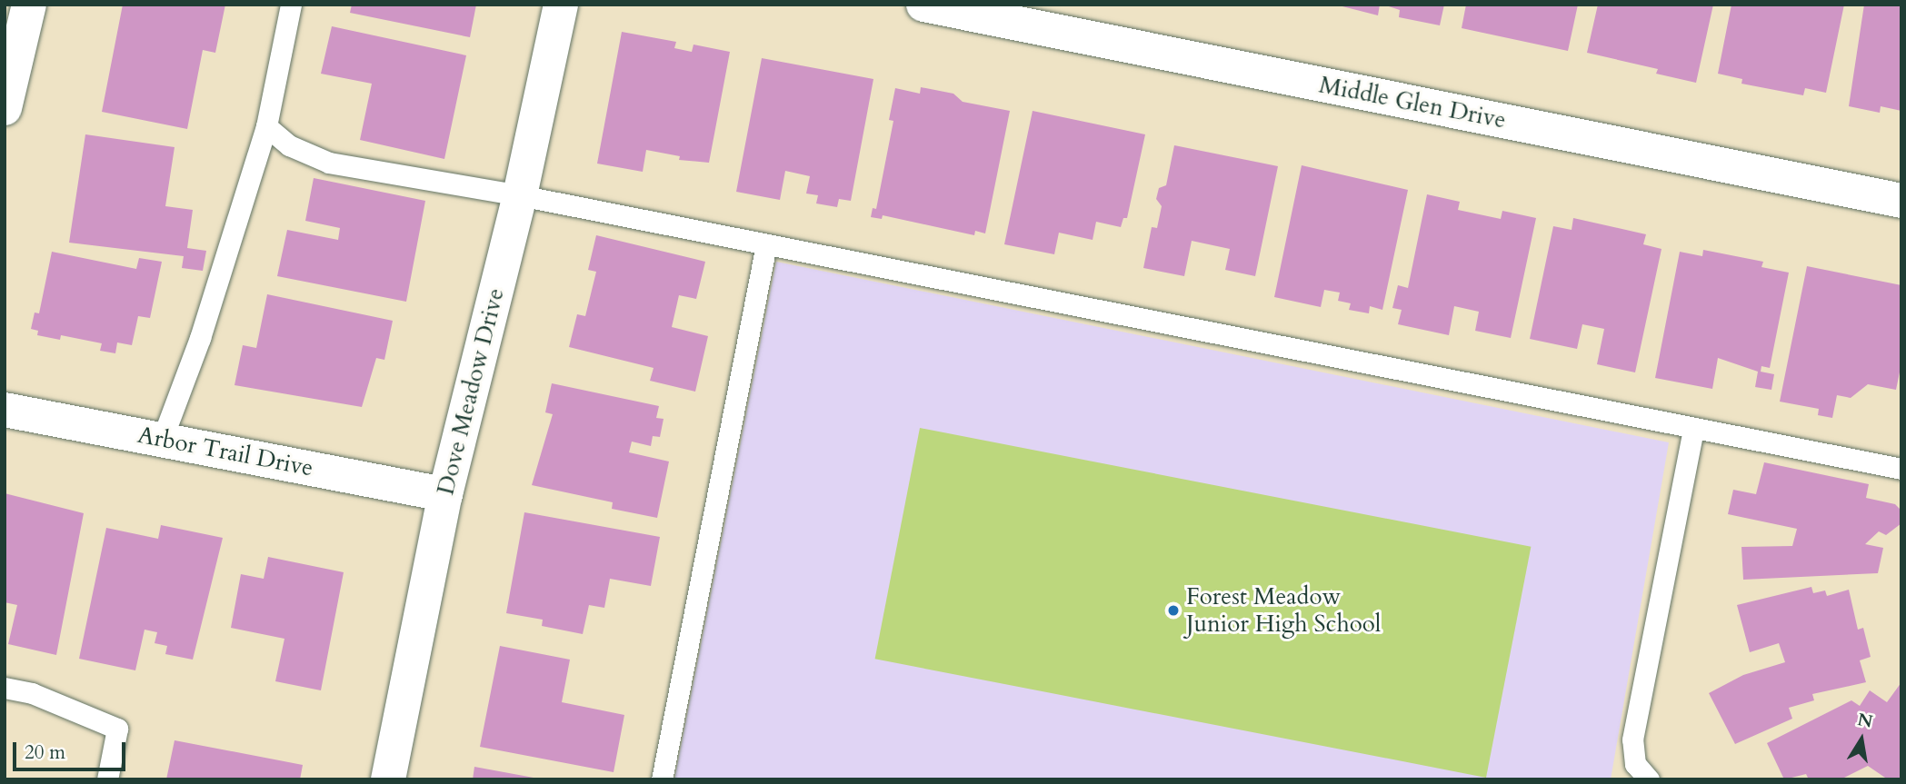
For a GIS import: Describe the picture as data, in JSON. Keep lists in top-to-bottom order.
{
  "streets": {
    "street": ["Middle Glen Drive", "Dove Meadow Drive", "Arbor Trail Drive"]
  },
  "crossings": [
    ["Dove Meadow Drive", "Arbor Trail Drive"]
  ],
  "places": ["Forest Meadow Junior High School"],
  "scale_bar": "20 m",
  "north": "top"
}
